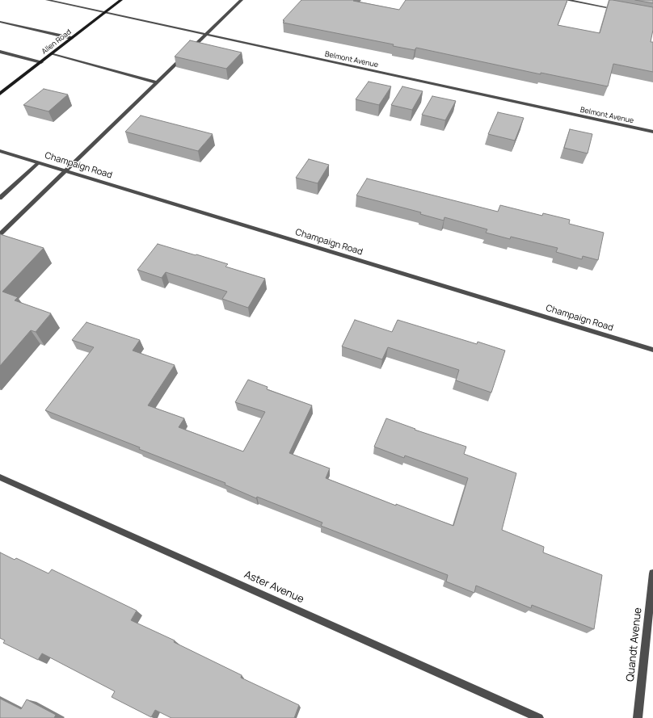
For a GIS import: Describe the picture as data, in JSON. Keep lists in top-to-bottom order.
{
  "streets": {
    "main road": ["Allen Road"],
    "street": [
      "Belmont Avenue",
      "Champaign Road",
      "Aster Avenue",
      "Quandt Avenue"
    ]
  },
  "crossings": [
    ["Allen Road", "Belmont Avenue"]
  ]
}
